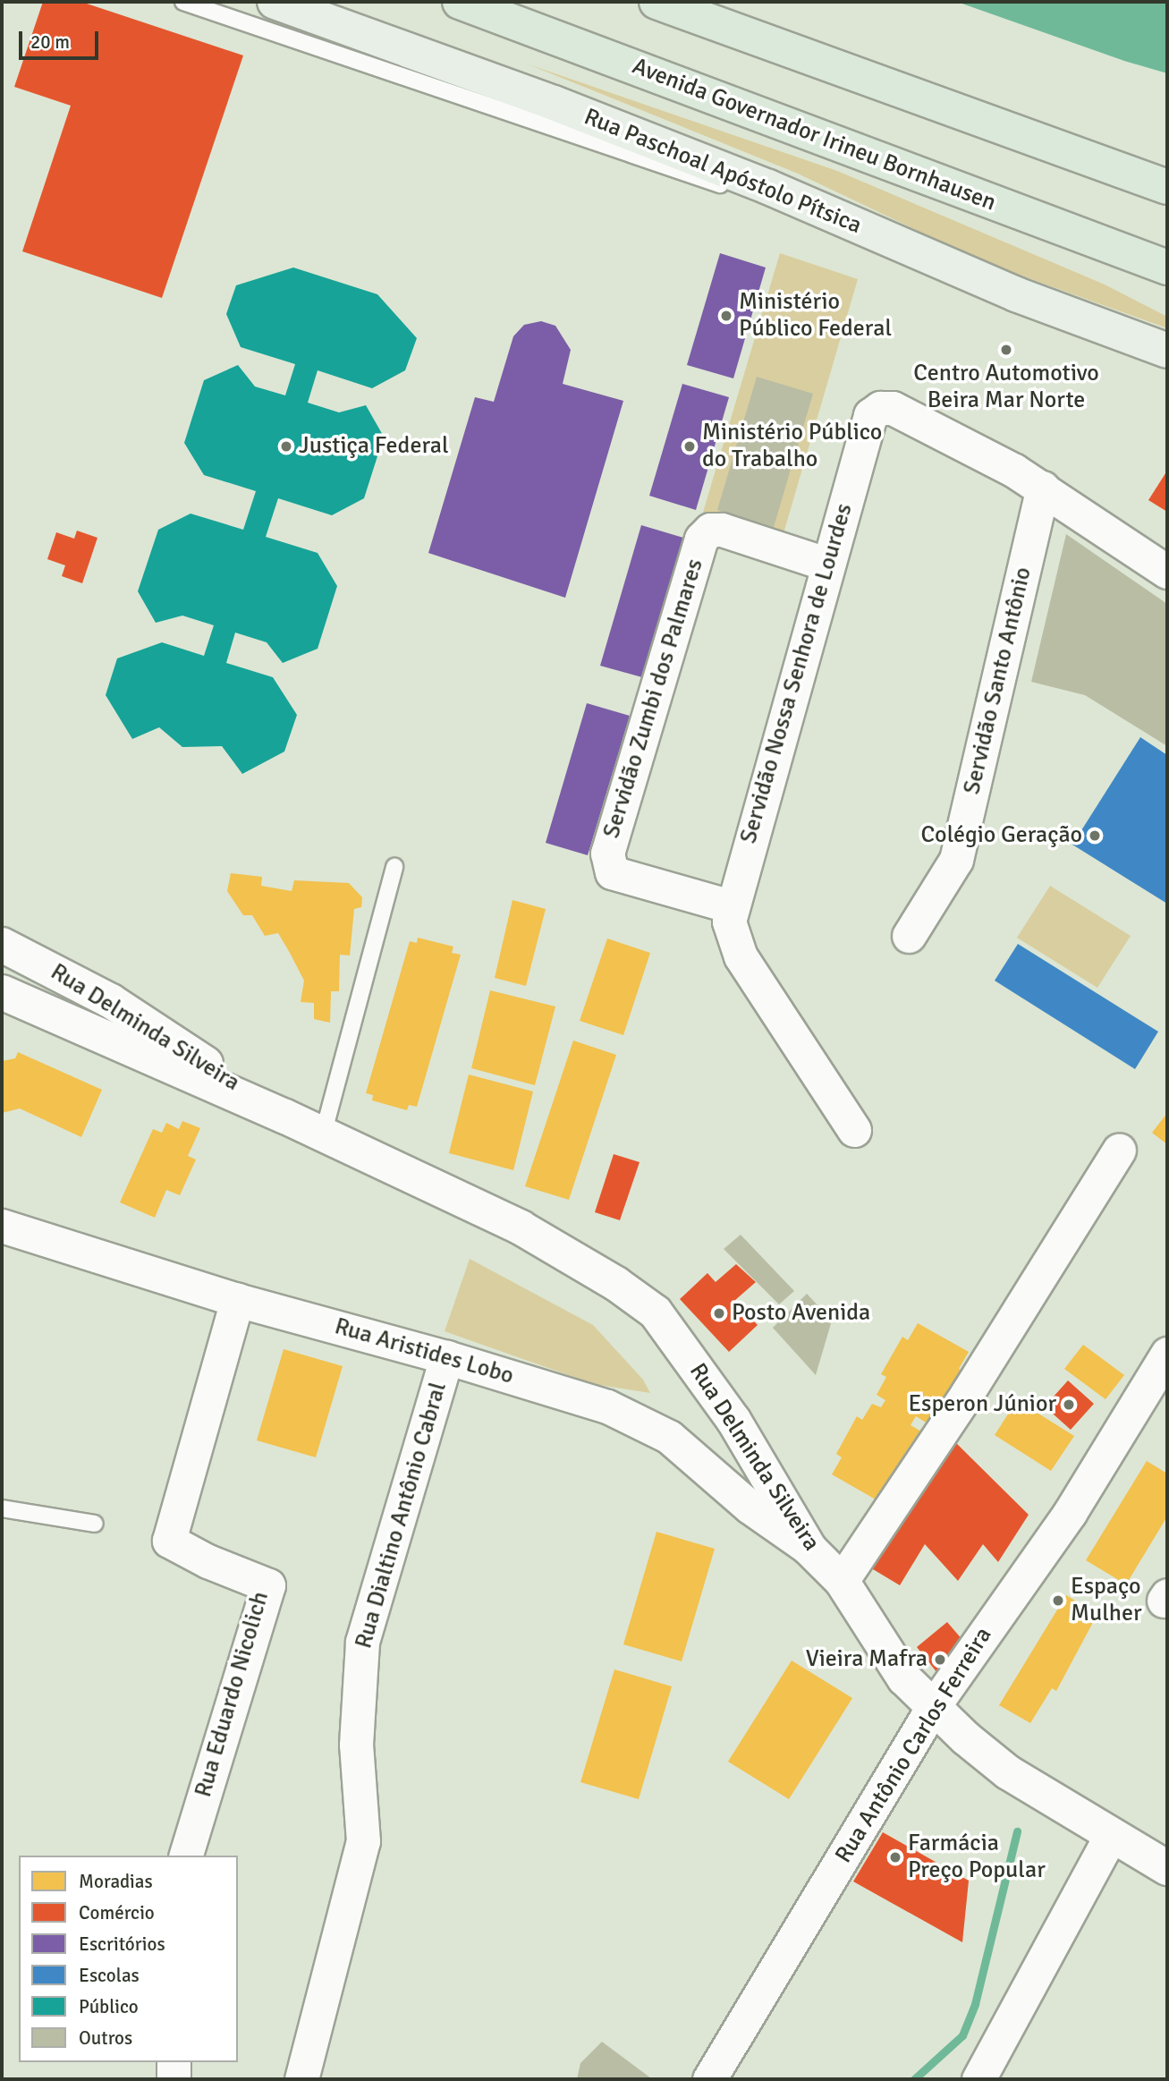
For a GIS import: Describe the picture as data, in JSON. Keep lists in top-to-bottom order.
{
  "streets": {
    "highway": ["Avenida Governador Irineu Bornhausen"],
    "main road": ["Rua Paschoal Apóstolo Pítsica", "Rua Delminda Silveira"],
    "street": [
      "Servidão Nossa Senhora de Lourdes",
      "Servidão Santo Antônio",
      "Servidão Zumbi dos Palmares",
      "Rua Aristides Lobo",
      "Rua Dialtino Antônio Cabral",
      "Rua Eduardo Nicolich",
      "Rua Antônio Carlos Ferreira"
    ]
  },
  "crossings": [
    ["Servidão Nossa Senhora de Lourdes", "Servidão Santo Antônio"],
    ["Servidão Nossa Senhora de Lourdes", "Servidão Zumbi dos Palmares"],
    ["Rua Delminda Silveira", "Rua Aristides Lobo"],
    ["Rua Delminda Silveira", "Rua Antônio Carlos Ferreira"],
    ["Rua Aristides Lobo", "Rua Dialtino Antônio Cabral"],
    ["Rua Aristides Lobo", "Rua Eduardo Nicolich"]
  ],
  "places": [
    "Ministério Público Federal",
    "Centro Automotivo Beira Mar Norte",
    "Justiça Federal",
    "Ministério Público do Trabalho",
    "Colégio Geração",
    "Posto Avenida",
    "Esperon Júnior",
    "Espaço Mulher",
    "Vieira Mafra",
    "Farmácia Preço Popular"
  ],
  "legend": [
    "Moradias",
    "Comércio",
    "Escritórios",
    "Escolas",
    "Público",
    "Outros"
  ],
  "scale_bar": "20 m"
}
